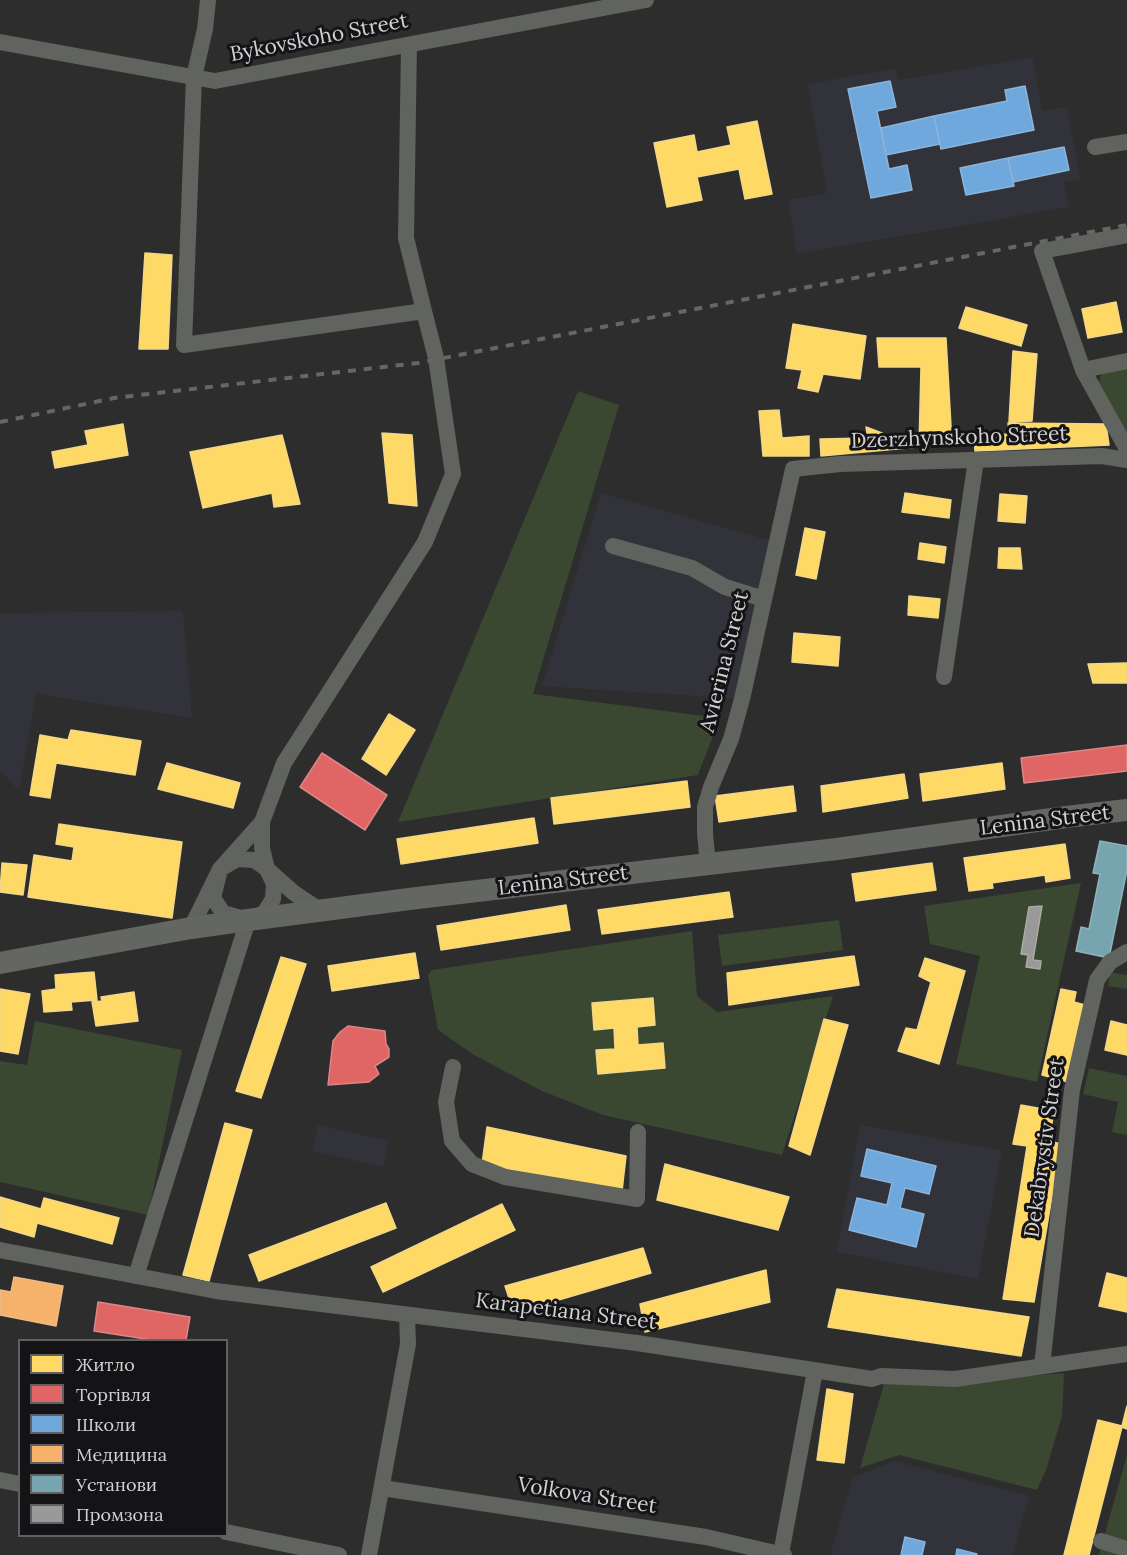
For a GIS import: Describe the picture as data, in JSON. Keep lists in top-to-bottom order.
{
  "streets": {
    "main road": ["Lenina Street"],
    "street": [
      "Bykovskoho Street",
      "Dzerzhynskoho Street",
      "Avierina Street",
      "Dekabrystiv Street",
      "Karapetiana Street",
      "Volkova Street"
    ]
  },
  "crossings": [
    ["Dzerzhynskoho Street", "Avierina Street"],
    ["Avierina Street", "Lenina Street"],
    ["Dekabrystiv Street", "Karapetiana Street"]
  ],
  "legend": [
    "Житло",
    "Торгівля",
    "Школи",
    "Медицина",
    "Установи",
    "Промзона"
  ]
}
